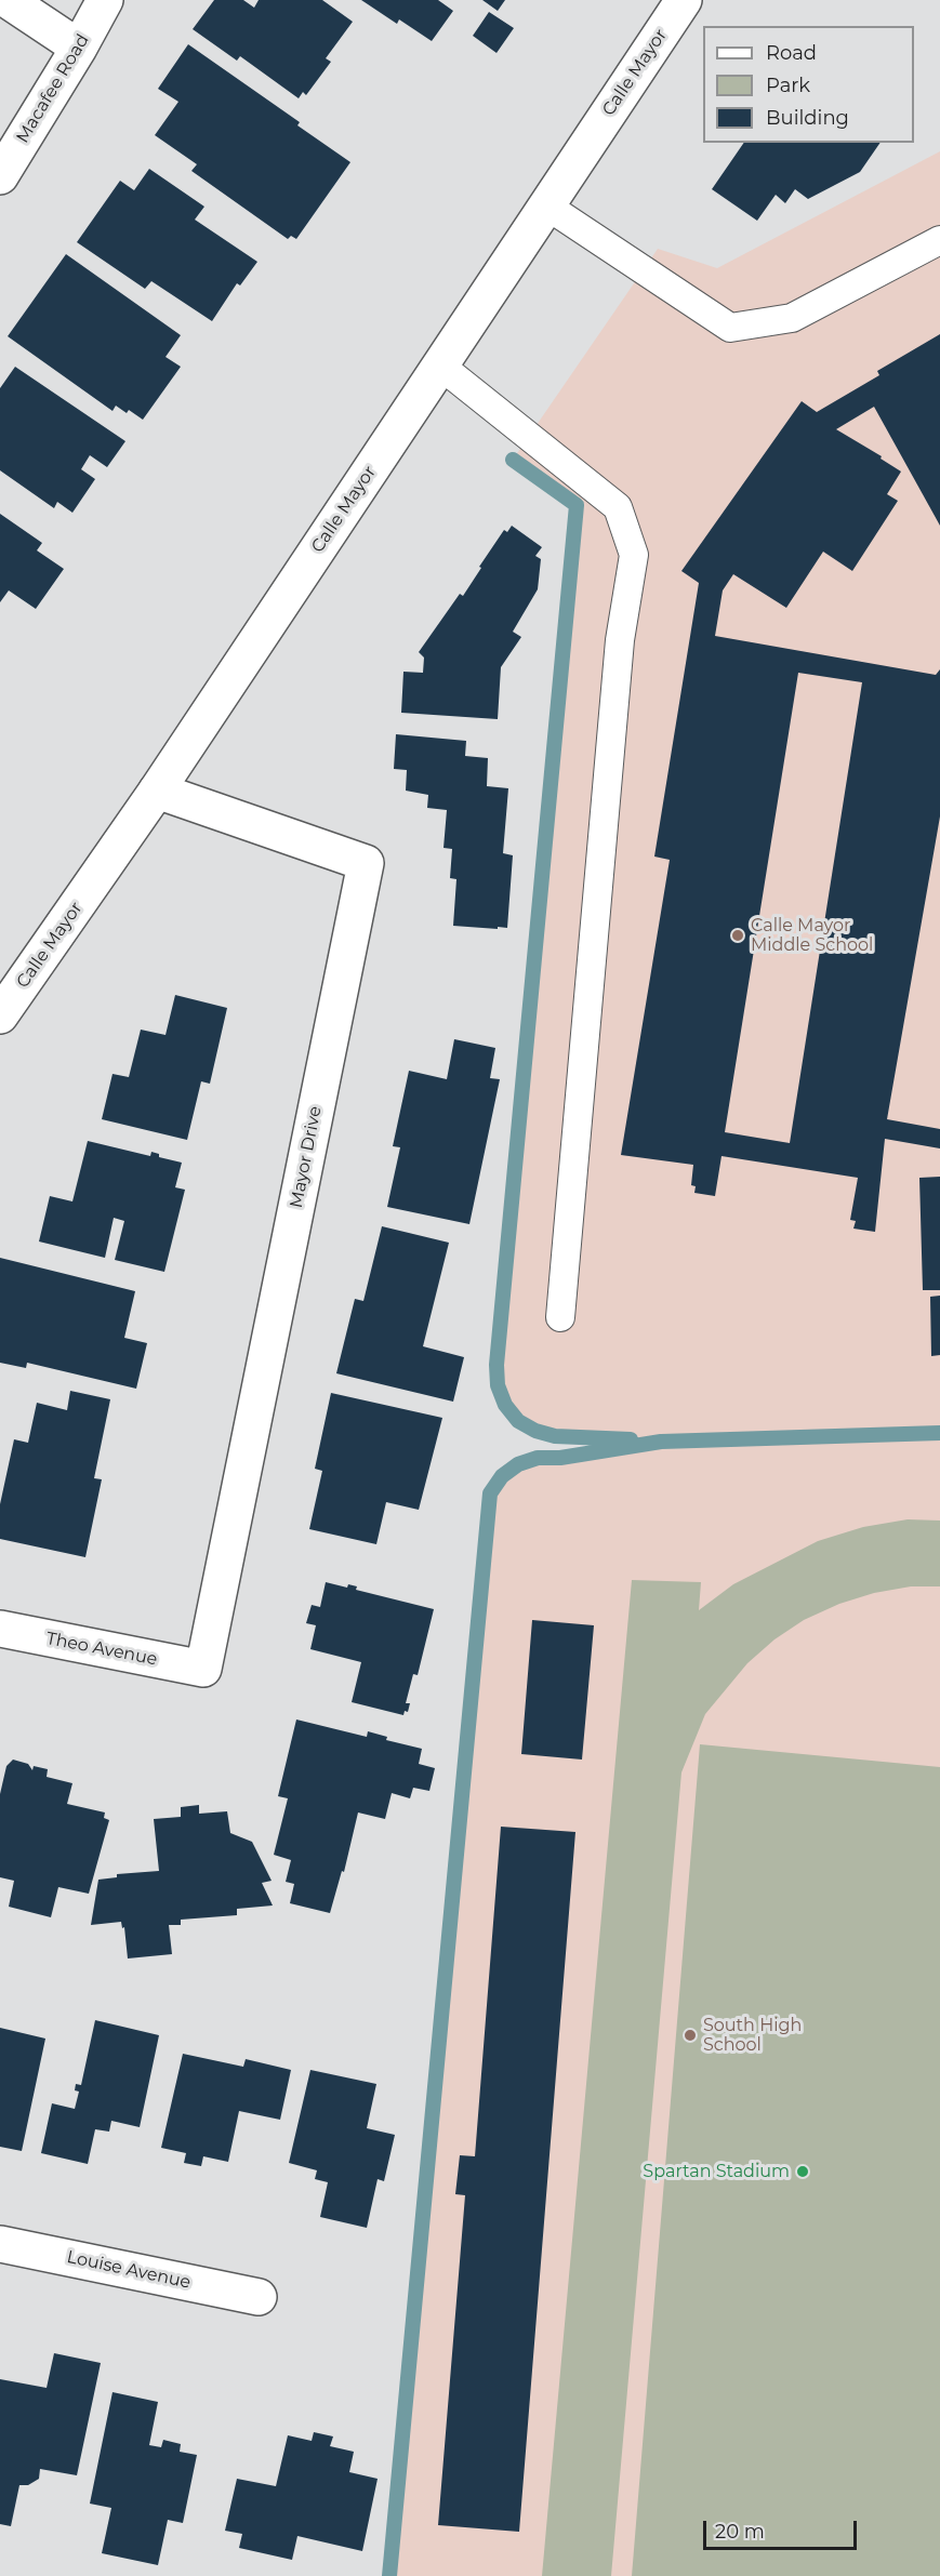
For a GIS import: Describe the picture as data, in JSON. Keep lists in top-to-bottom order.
{
  "streets": {
    "street": [
      "Calle Mayor",
      "Macafee Road",
      "Mayor Drive",
      "Theo Avenue",
      "Louise Avenue"
    ]
  },
  "crossings": [
    ["Calle Mayor", "Mayor Drive"],
    ["Mayor Drive", "Theo Avenue"]
  ],
  "places": ["Calle Mayor Middle School", "South High School", "Spartan Stadium"],
  "legend": ["Road", "Park", "Building"],
  "scale_bar": "20 m"
}
